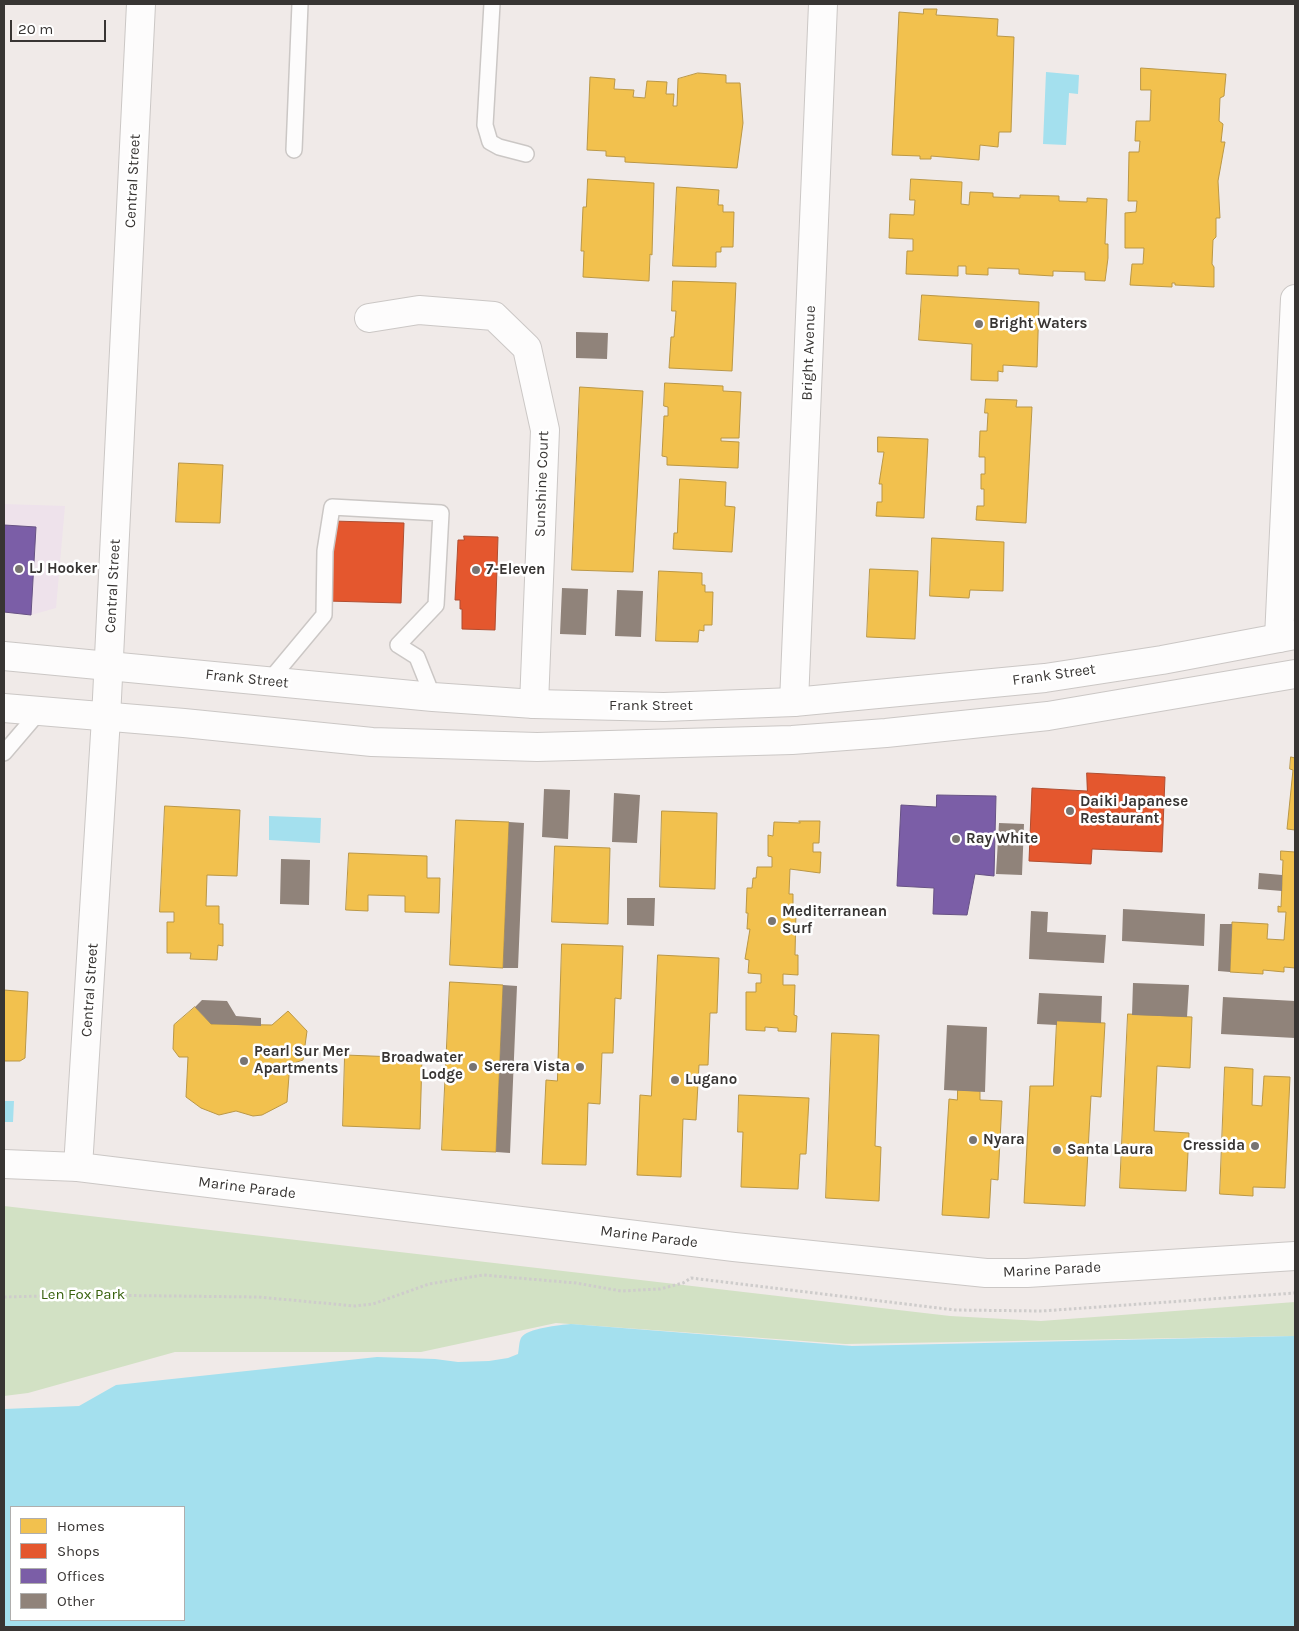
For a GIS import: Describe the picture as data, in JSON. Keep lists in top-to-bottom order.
{
  "streets": {
    "main road": [
      "Central Street",
      "Bright Avenue",
      "Sunshine Court",
      "Frank Street",
      "Marine Parade"
    ]
  },
  "crossings": [
    ["Central Street", "Frank Street"],
    ["Central Street", "Marine Parade"],
    ["Bright Avenue", "Frank Street"],
    ["Sunshine Court", "Frank Street"]
  ],
  "parks": ["Len Fox Park"],
  "places": [
    "Bright Waters",
    "LJ Hooker",
    "7-Eleven",
    "Daiki Japanese Restaurant",
    "Ray White",
    "Mediterranean Surf",
    "Pearl Sur Mer Apartments",
    "Broadwater Lodge",
    "Serera Vista",
    "Lugano",
    "Nyara",
    "Cressida",
    "Santa Laura"
  ],
  "legend": [
    "Homes",
    "Shops",
    "Offices",
    "Other"
  ],
  "scale_bar": "20 m"
}
